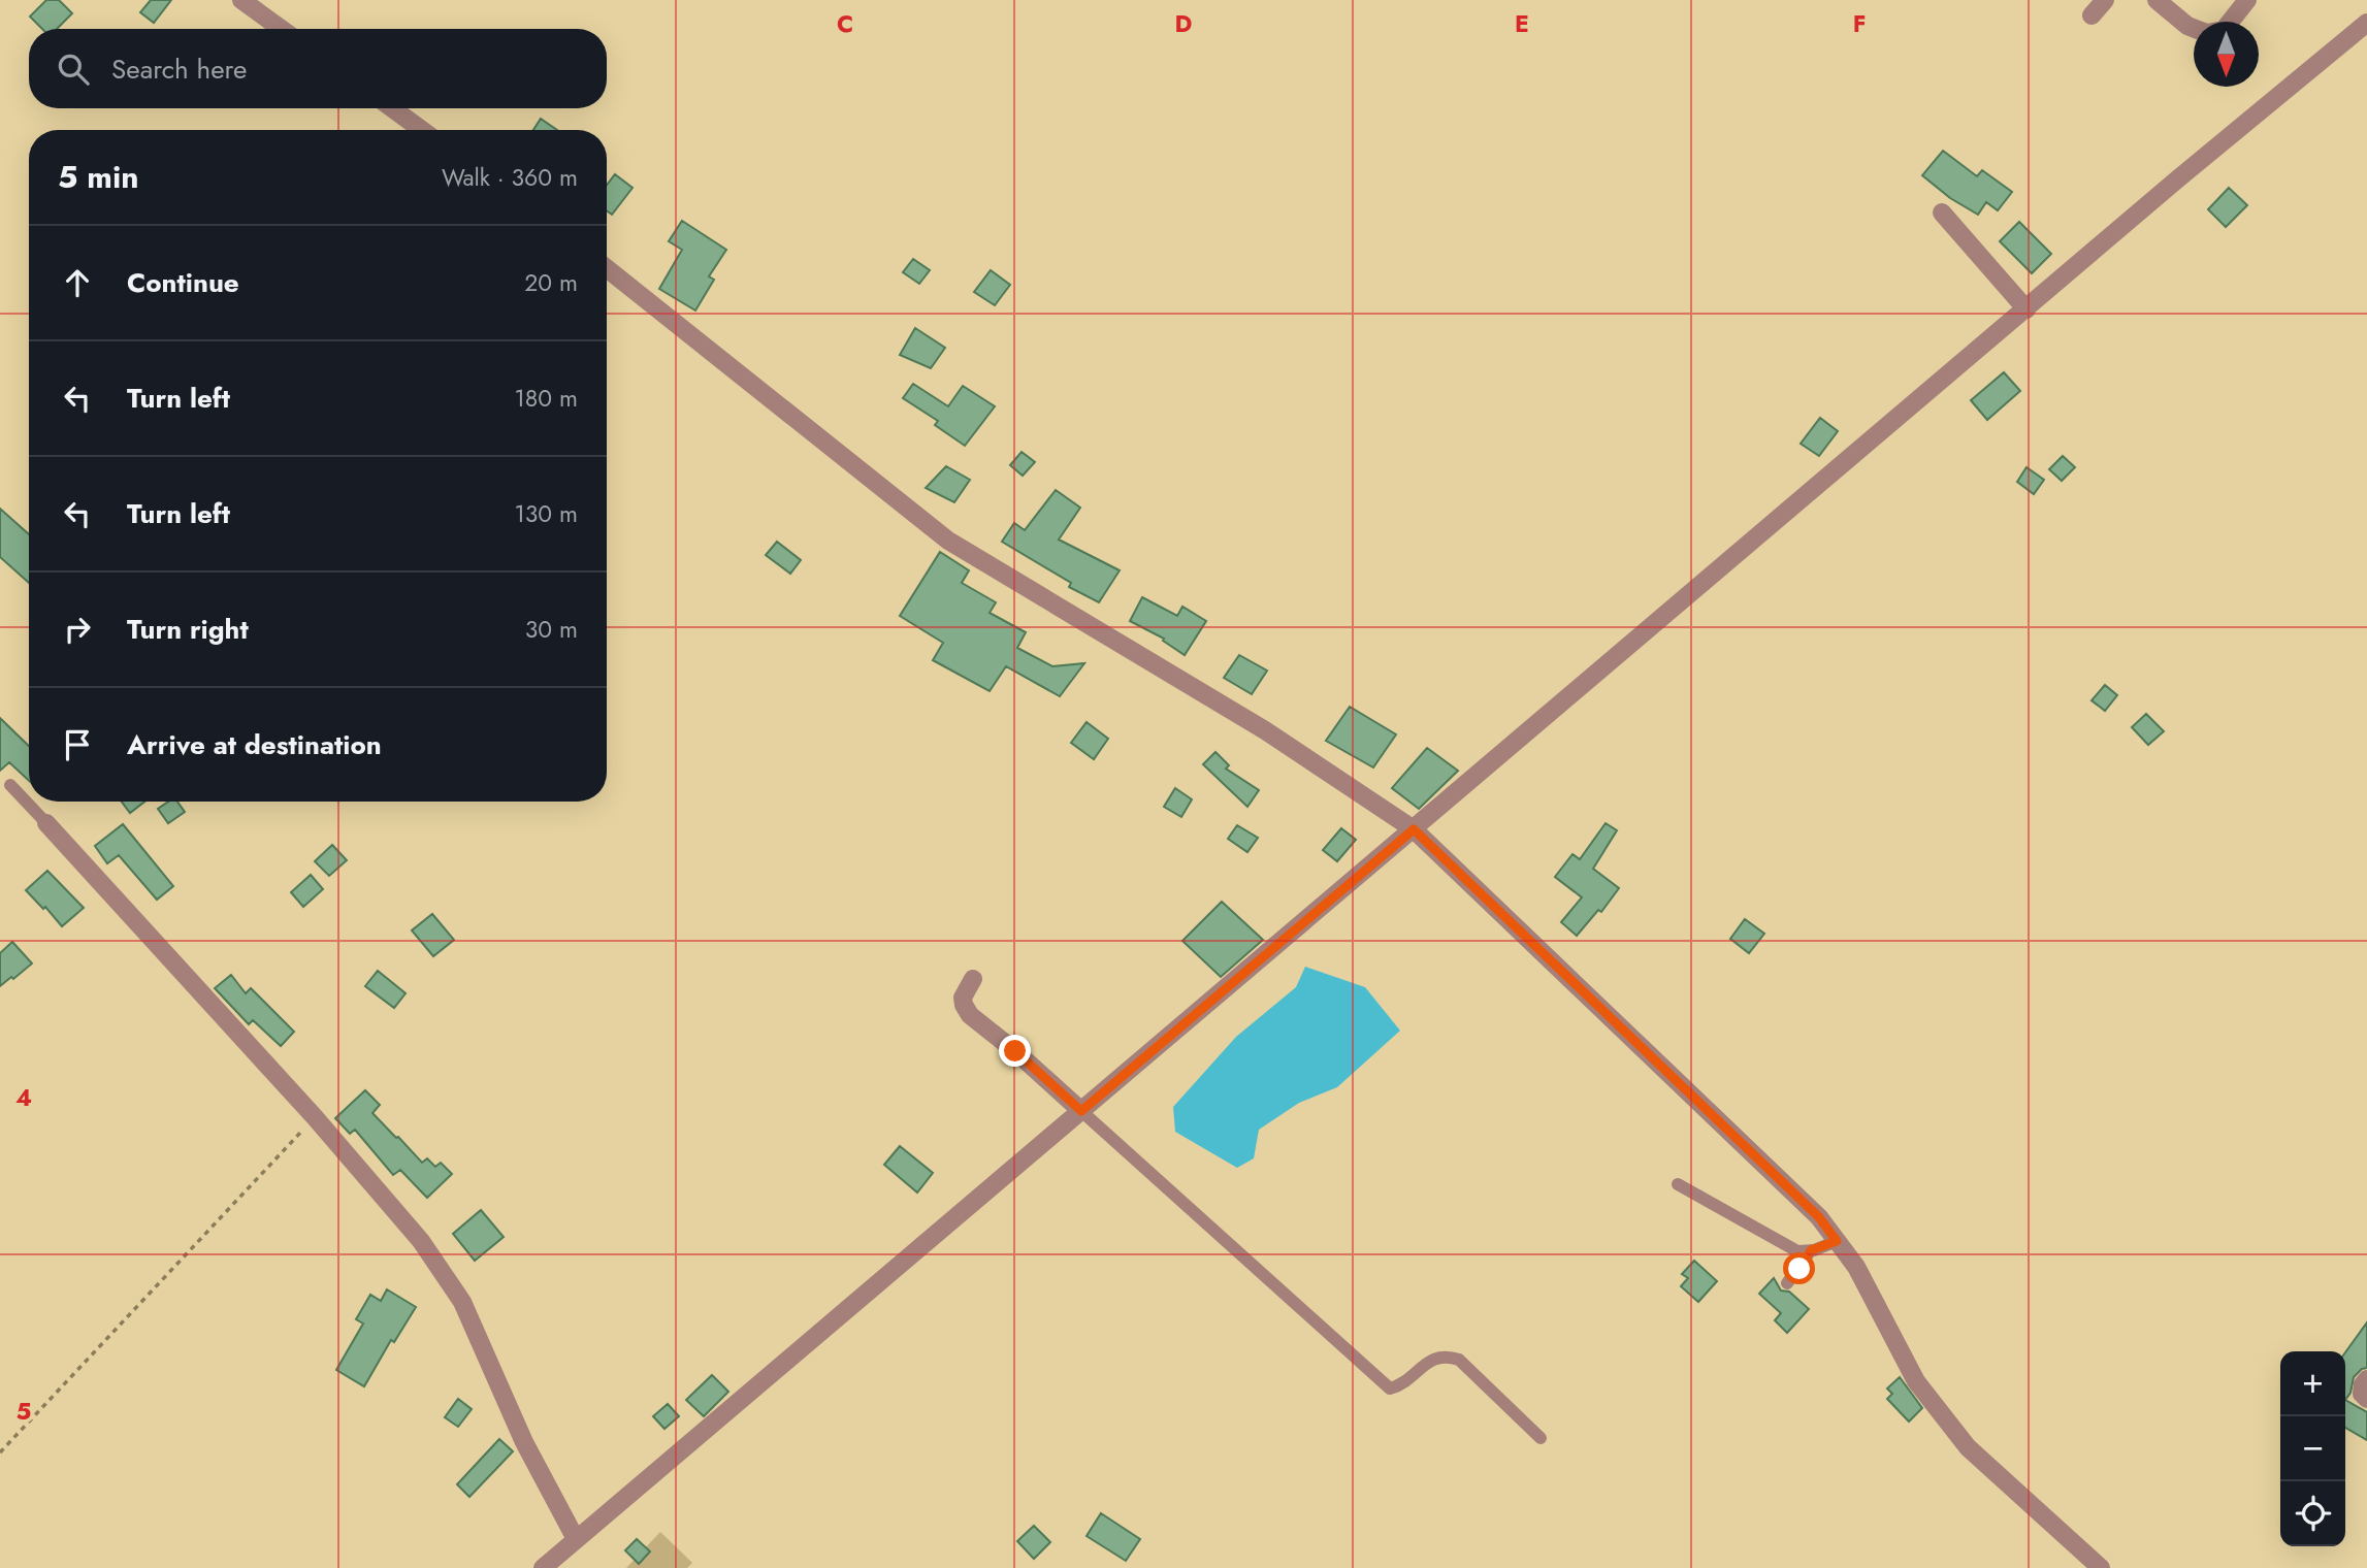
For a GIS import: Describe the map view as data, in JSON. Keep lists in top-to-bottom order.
{
  "north": "bottom",
  "page": {
    "search": "Search here",
    "heading": ["5 min", "Walk · 360 m"],
    "list": [
      ["Continue", "20 m"],
      ["Turn left", "180 m"],
      ["Turn left", "130 m"],
      ["Turn right", "30 m"],
      "Arrive at destination"
    ],
    "map_buttons": ["+", "−"]
  },
  "grid": {
    "columns": [
      "C",
      "D",
      "E",
      "F"
    ],
    "rows": ["4", "5"]
  }
}
